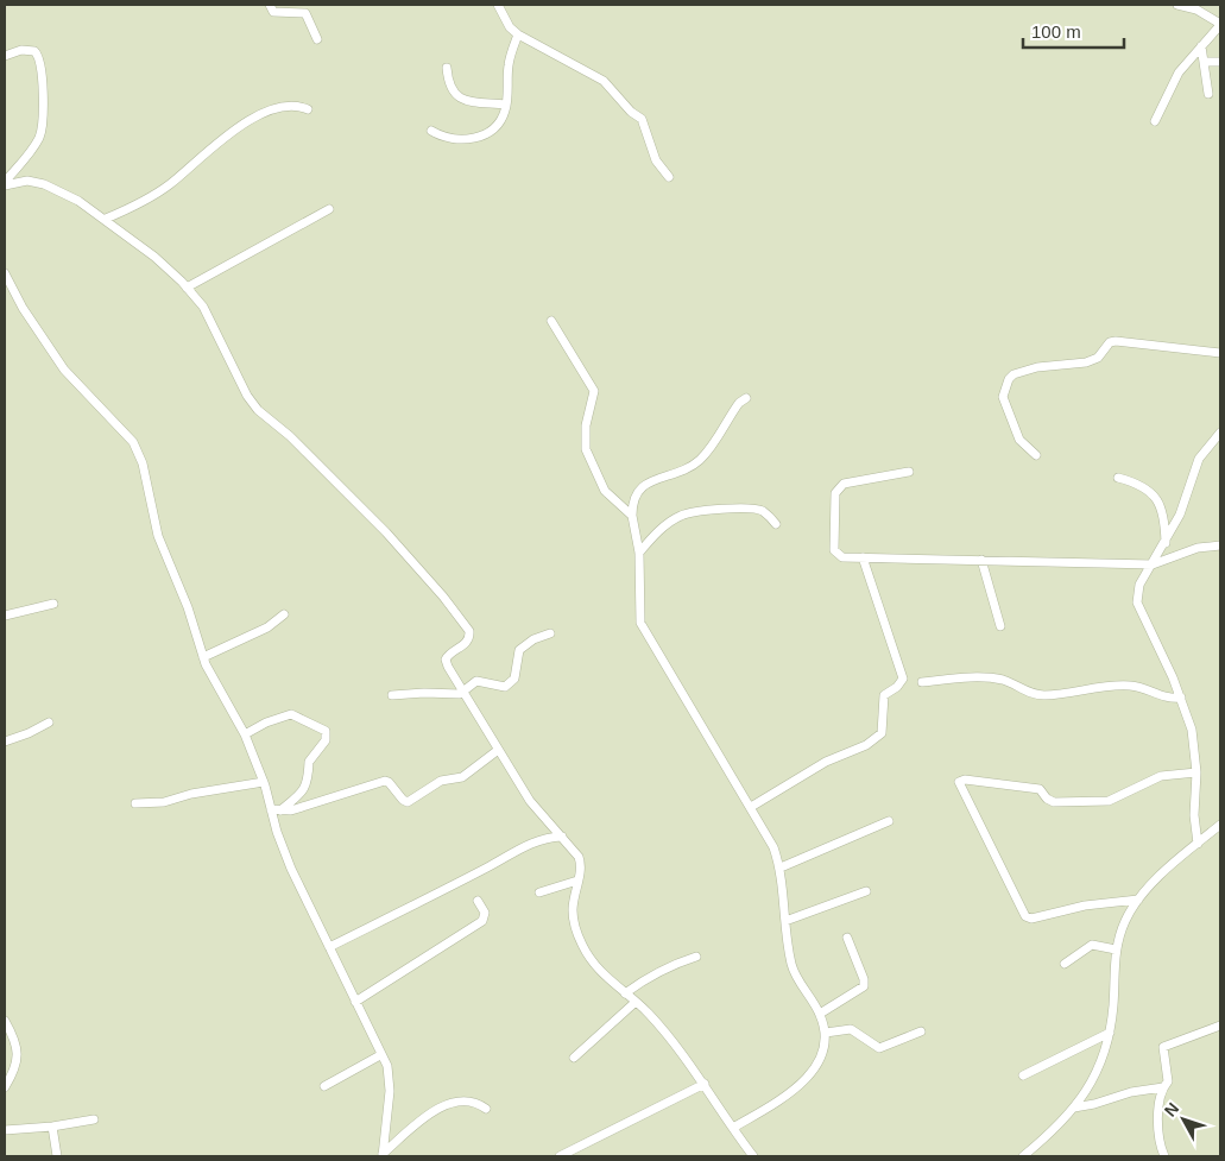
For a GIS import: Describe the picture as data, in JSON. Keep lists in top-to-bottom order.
{
  "scale_bar": "100 m",
  "north": "top left"
}
